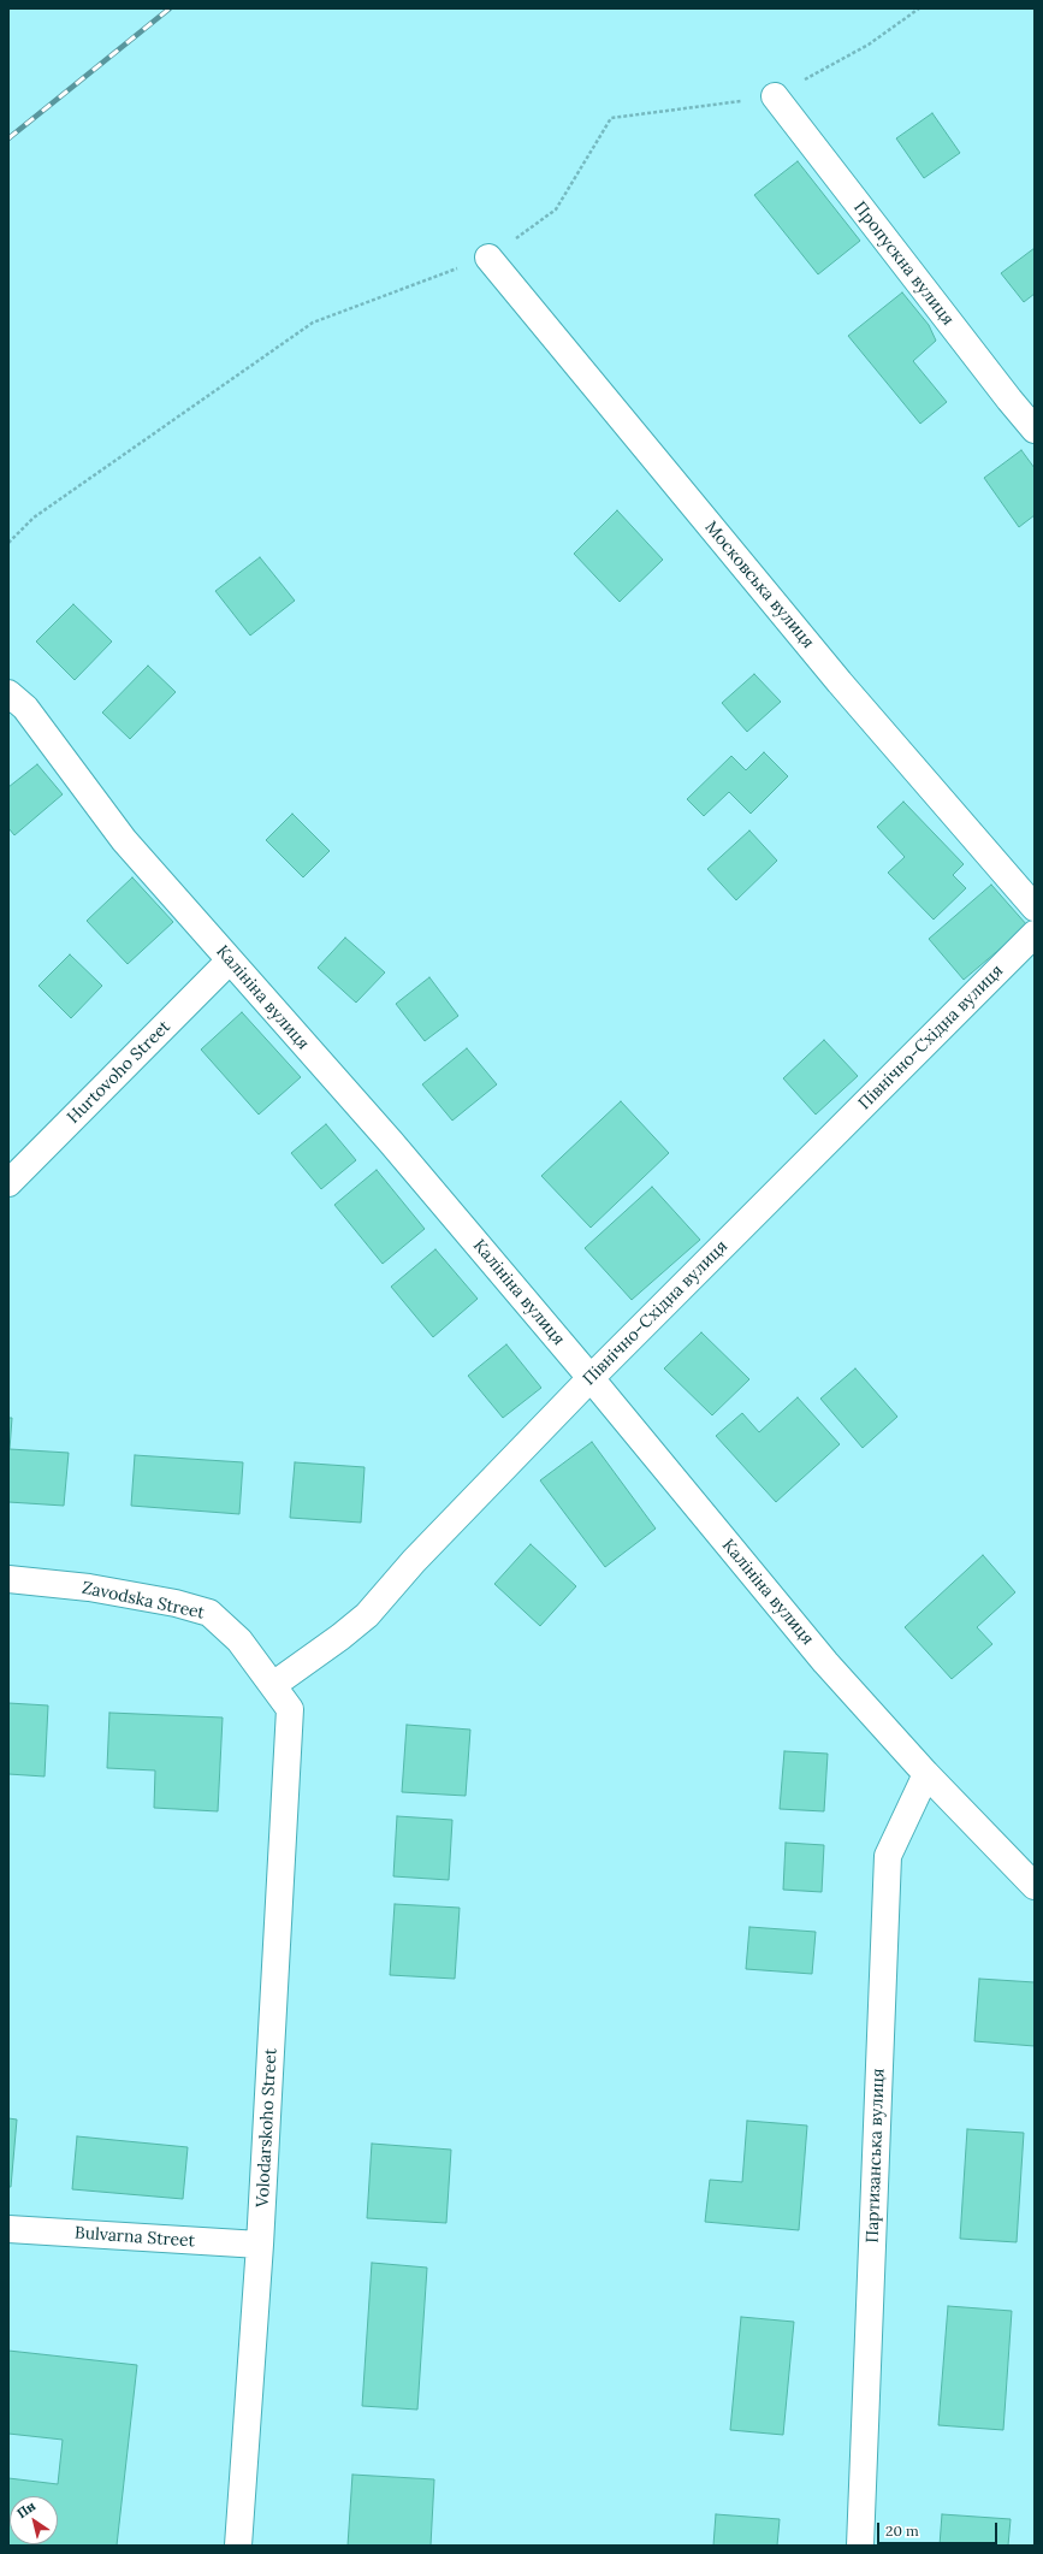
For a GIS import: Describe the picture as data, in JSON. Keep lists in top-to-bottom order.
{
  "streets": {
    "street": [
      "Пропускна вулиця",
      "Московська вулиця",
      "Калініна вулиця",
      "Північно-Східна вулиця",
      "Hurtovoho Street",
      "Zavodska Street",
      "Volodarskoho Street",
      "Партизанська вулиця",
      "Bulvarna Street"
    ]
  },
  "crossings": [
    ["Калініна вулиця", "Північно-Східна вулиця"],
    ["Калініна вулиця", "Hurtovoho Street"],
    ["Калініна вулиця", "Партизанська вулиця"],
    ["Північно-Східна вулиця", "Zavodska Street"],
    ["Zavodska Street", "Volodarskoho Street"],
    ["Volodarskoho Street", "Bulvarna Street"]
  ],
  "scale_bar": "20 m",
  "north": "top left"
}
